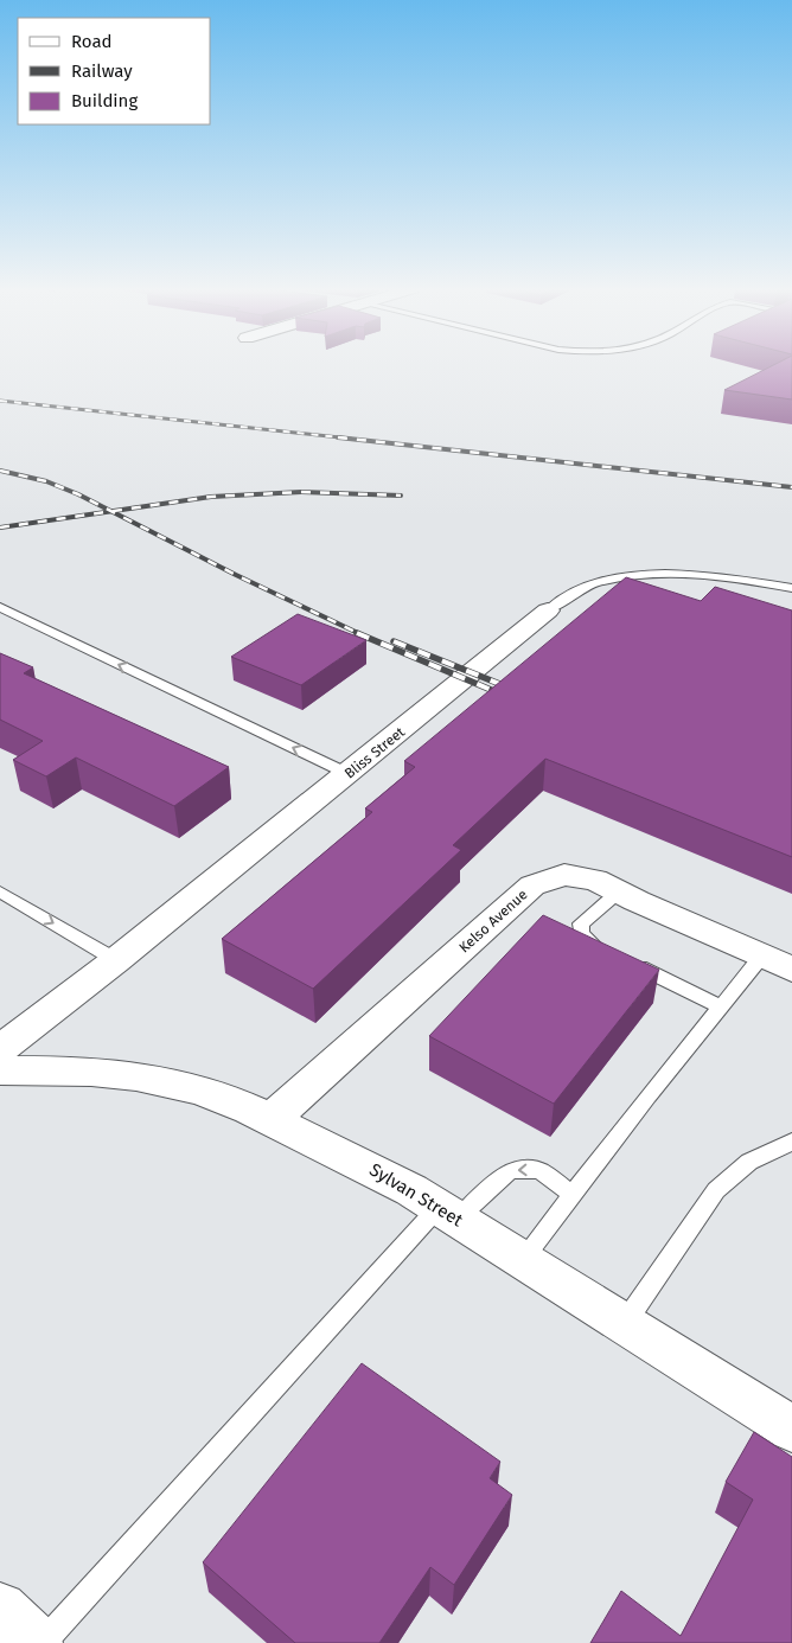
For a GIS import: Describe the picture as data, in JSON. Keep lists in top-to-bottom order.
{
  "streets": {
    "street": ["Bliss Street", "Kelso Avenue", "Sylvan Street"]
  },
  "crossings": [
    ["Kelso Avenue", "Sylvan Street"]
  ],
  "legend": ["Road", "Railway", "Building"]
}
